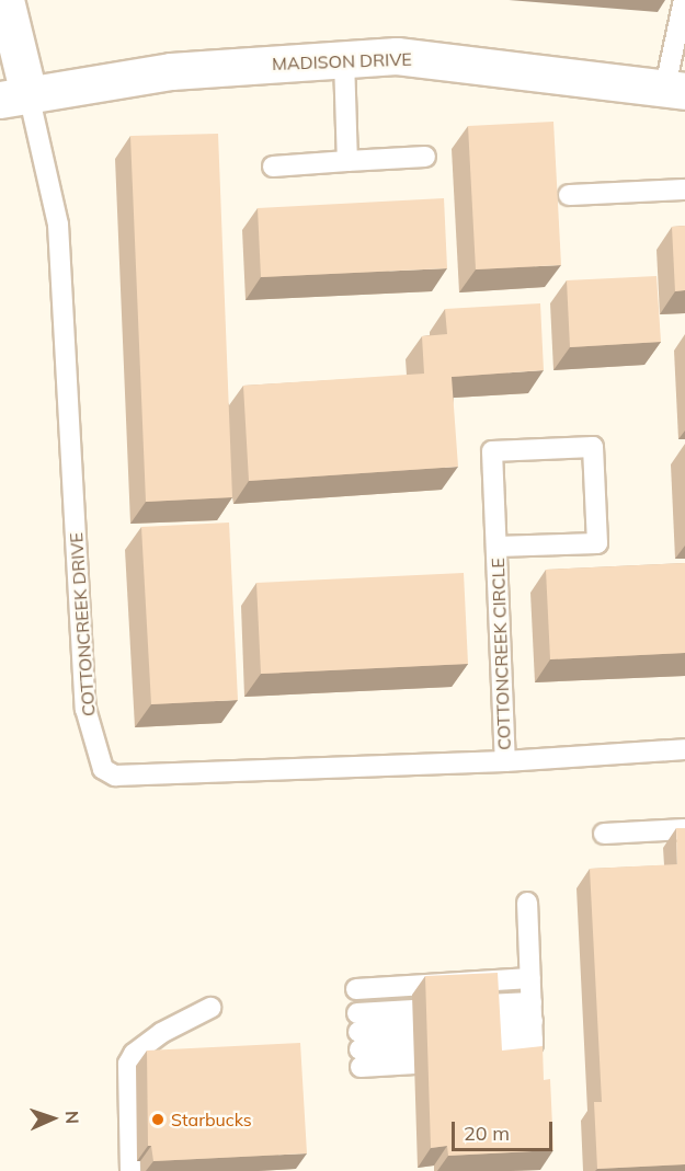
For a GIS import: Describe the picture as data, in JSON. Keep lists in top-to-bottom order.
{
  "streets": {
    "street": ["MADISON DRIVE"],
    "lane": ["COTTONCREEK DRIVE", "COTTONCREEK CIRCLE"]
  },
  "crossings": [
    ["MADISON DRIVE", "COTTONCREEK DRIVE"],
    ["COTTONCREEK DRIVE", "COTTONCREEK CIRCLE"]
  ],
  "places": ["Starbucks"],
  "scale_bar": "20 m",
  "north": "right"
}
